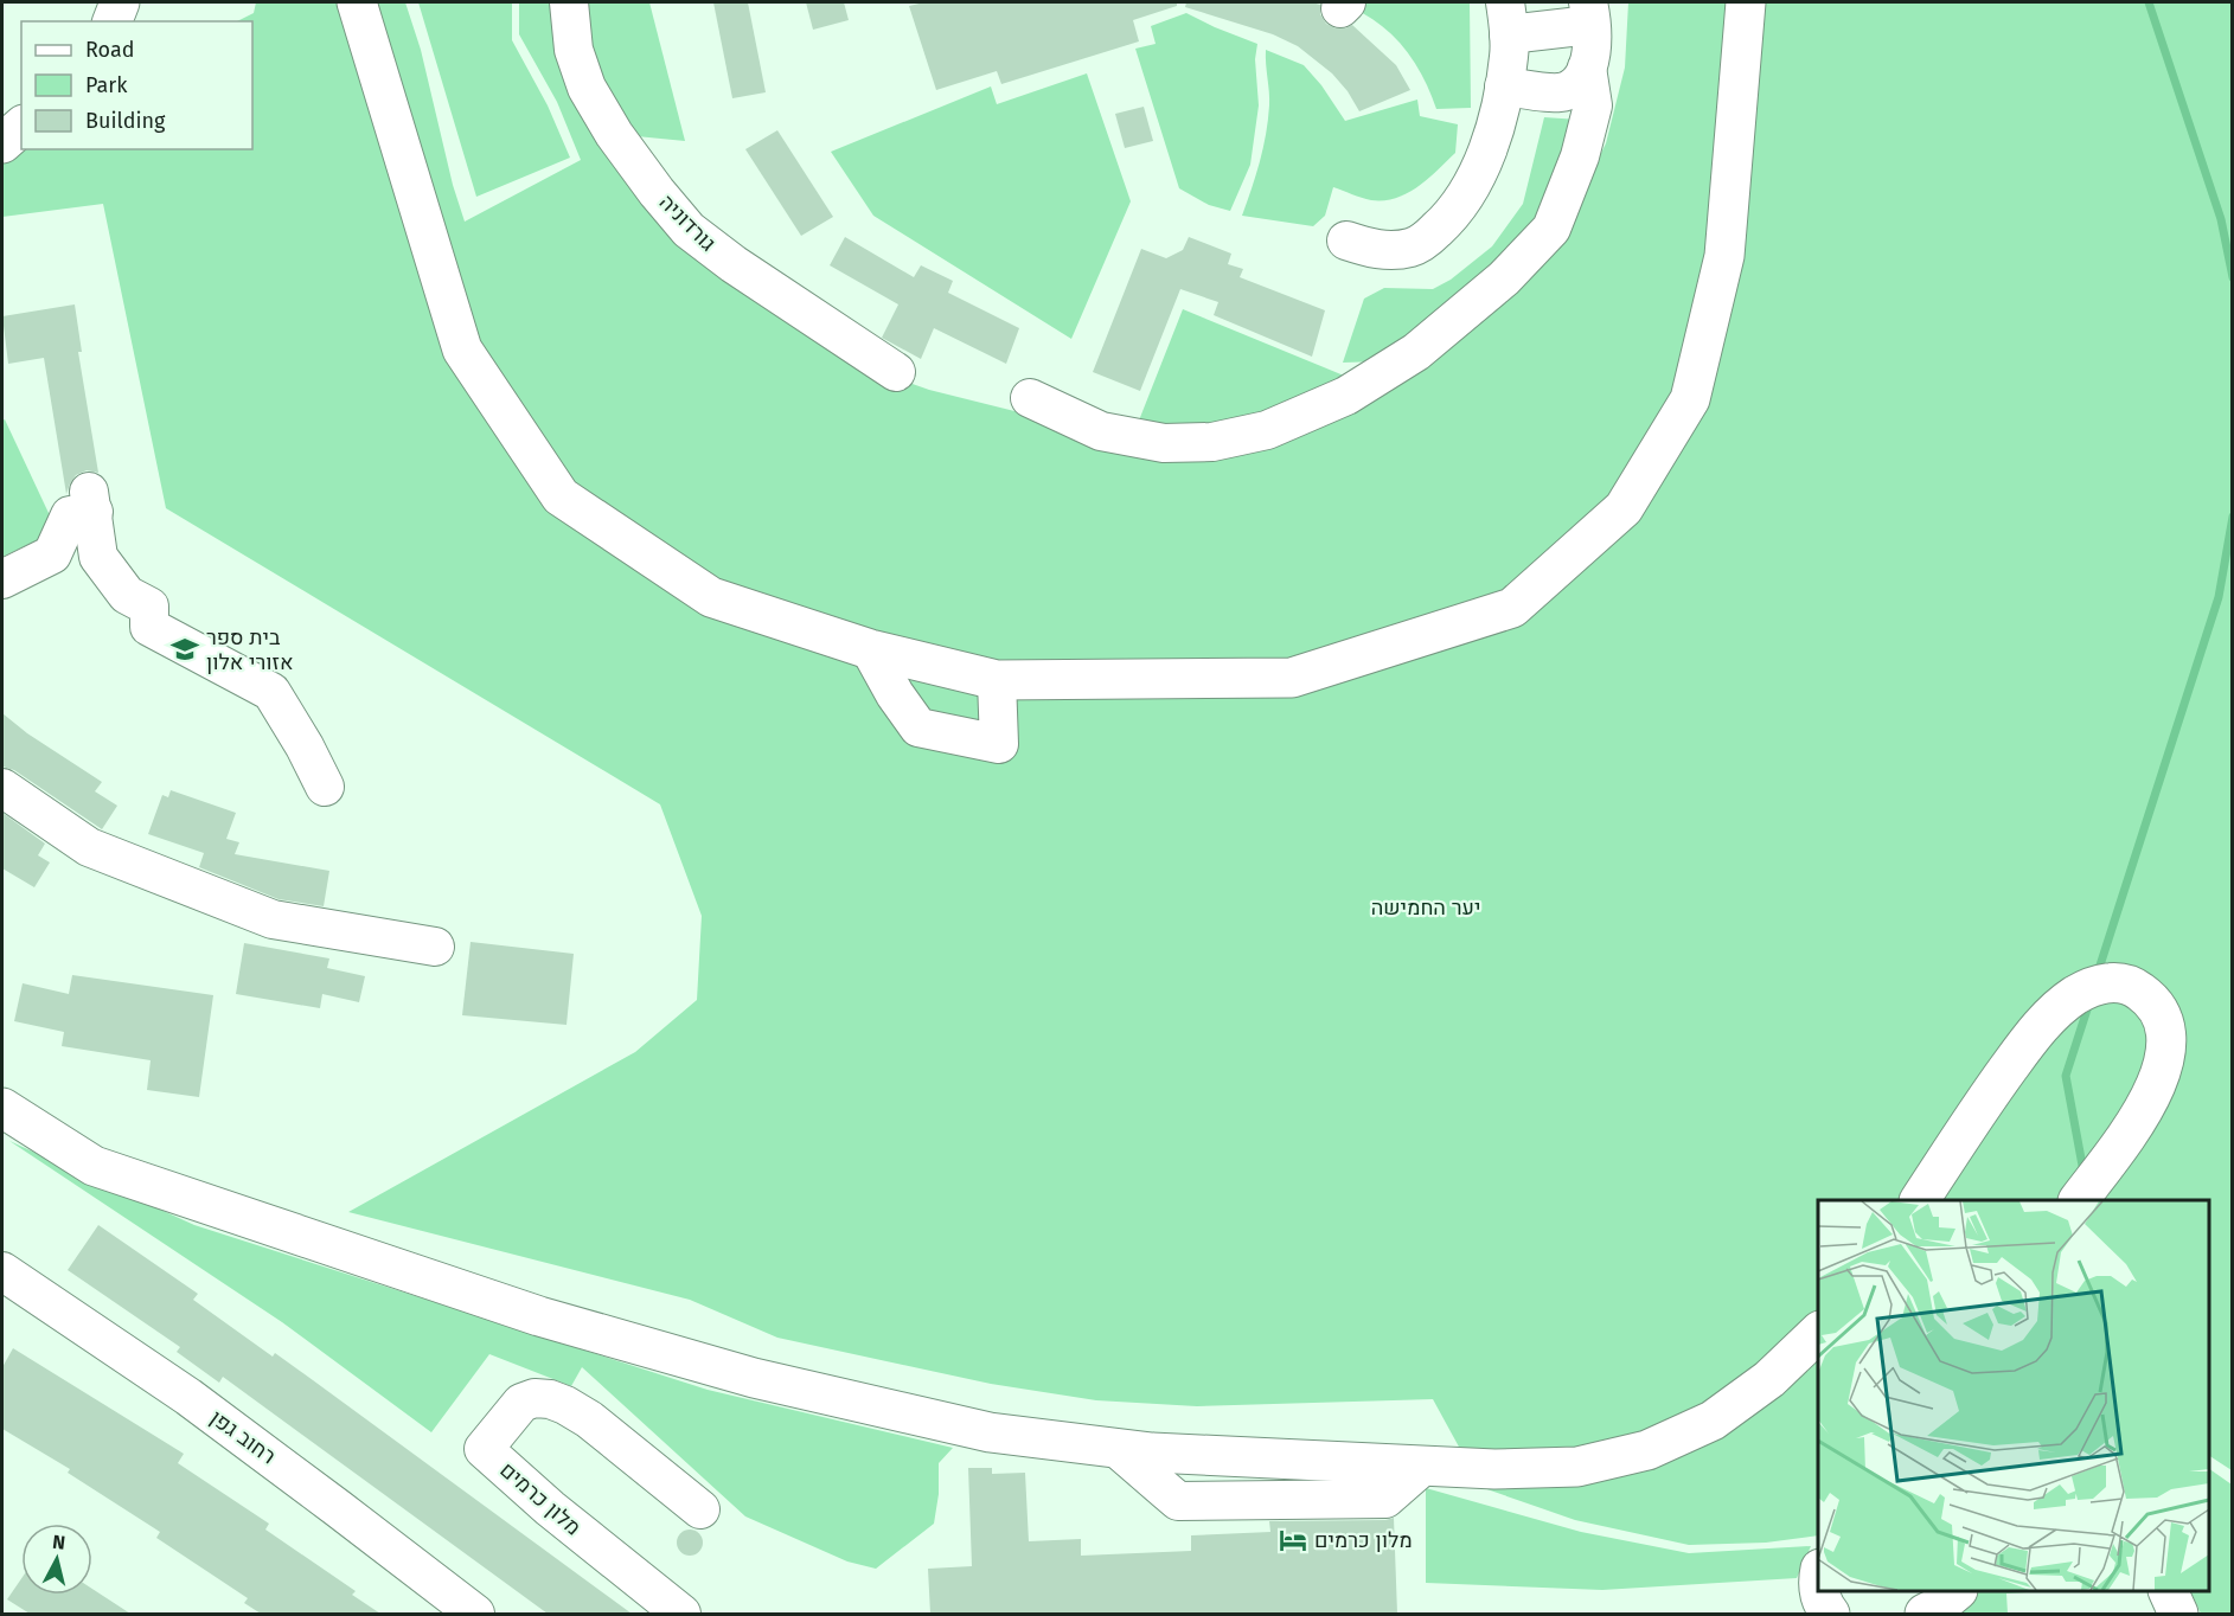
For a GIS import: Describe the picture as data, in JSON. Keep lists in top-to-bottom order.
{
  "streets": {
    "street": ["גורדוניה", "רחוב גפן", "מלון כרמים"]
  },
  "parks": ["יער החמישה"],
  "places": {
    "school or university": ["בית ספר אזורי אלון"],
    "hotel": ["מלון כרמים"]
  },
  "legend": ["Road", "Park", "Building"],
  "north": "top"
}
